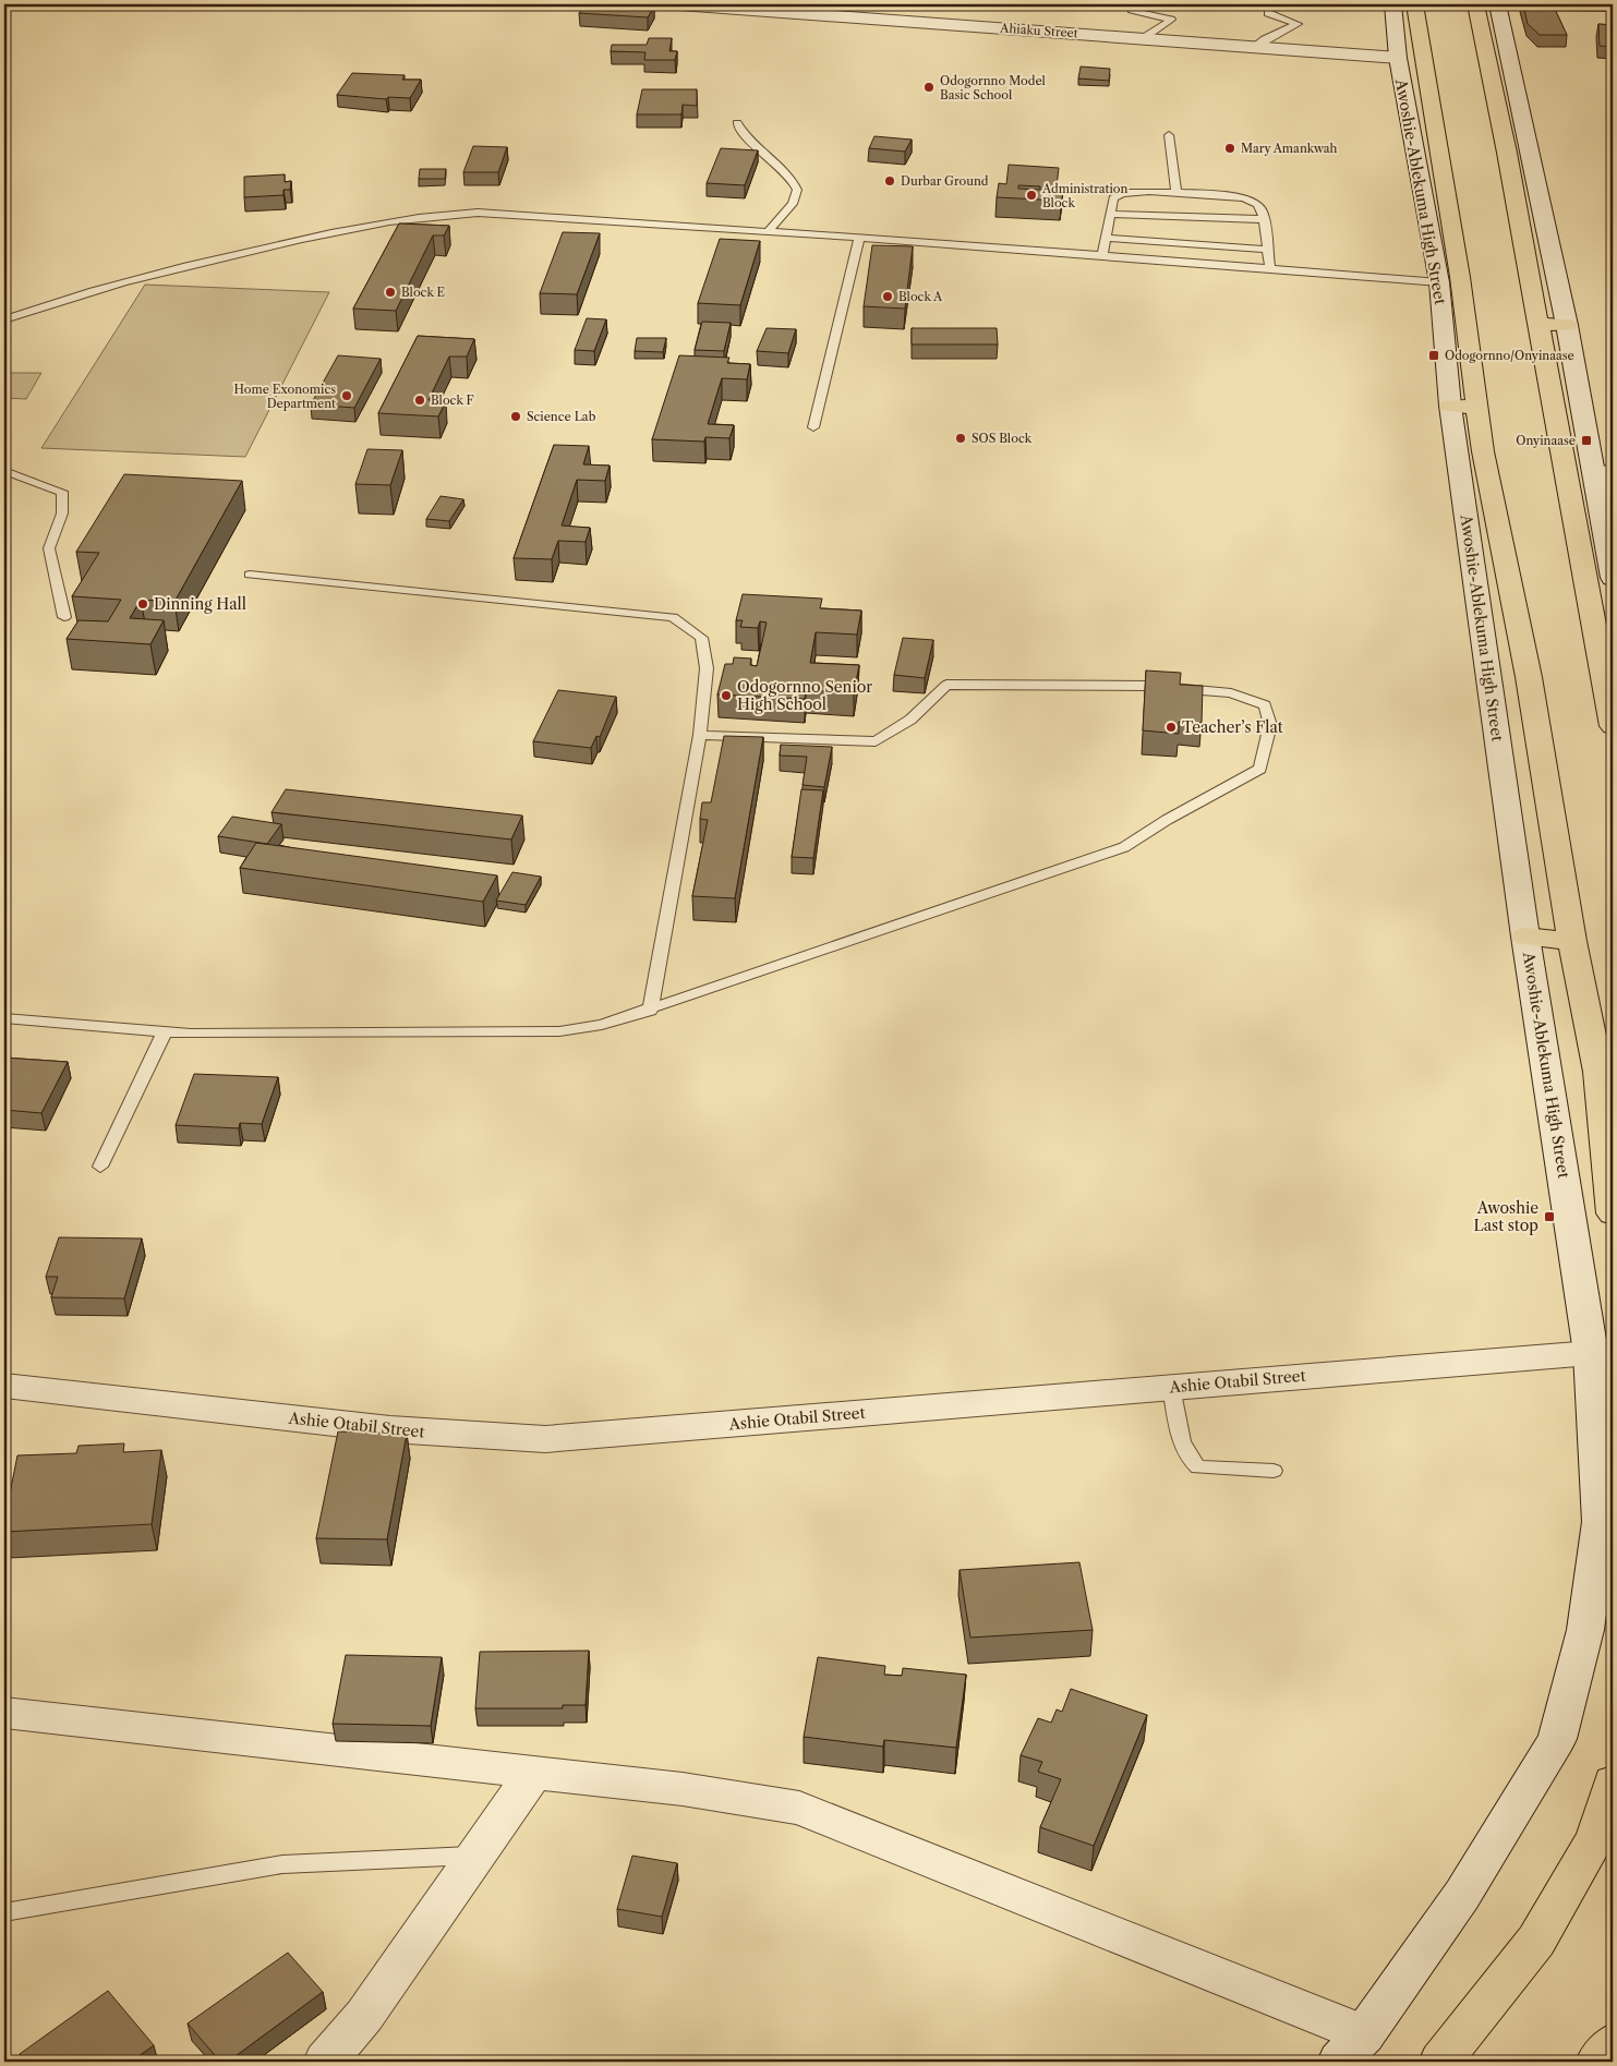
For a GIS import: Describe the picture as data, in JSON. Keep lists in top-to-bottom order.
{
  "streets": {
    "main road": ["Awoshie-Ablekuma High Street"],
    "street": ["Ahiaku Street", "Ashie Otabil Street"]
  },
  "crossings": [
    ["Ahiaku Street", "Awoshie-Ablekuma High Street"],
    ["Awoshie-Ablekuma High Street", "Ashie Otabil Street"]
  ],
  "places": {
    "other": [
      "Odogornno Model Basic School",
      "Mary Amankwah",
      "Durbar Ground",
      "Administration Block",
      "Block E",
      "Block A",
      "Home Exonomics Department",
      "Block F",
      "Science Lab",
      "SOS Block",
      "Dinning Hall",
      "Odogornno Senior High School",
      "Teacher’s Flat"
    ],
    "transit": ["Odogornno/Onyinaase", "Onyinaase", "Awoshie Last stop"]
  }
}
